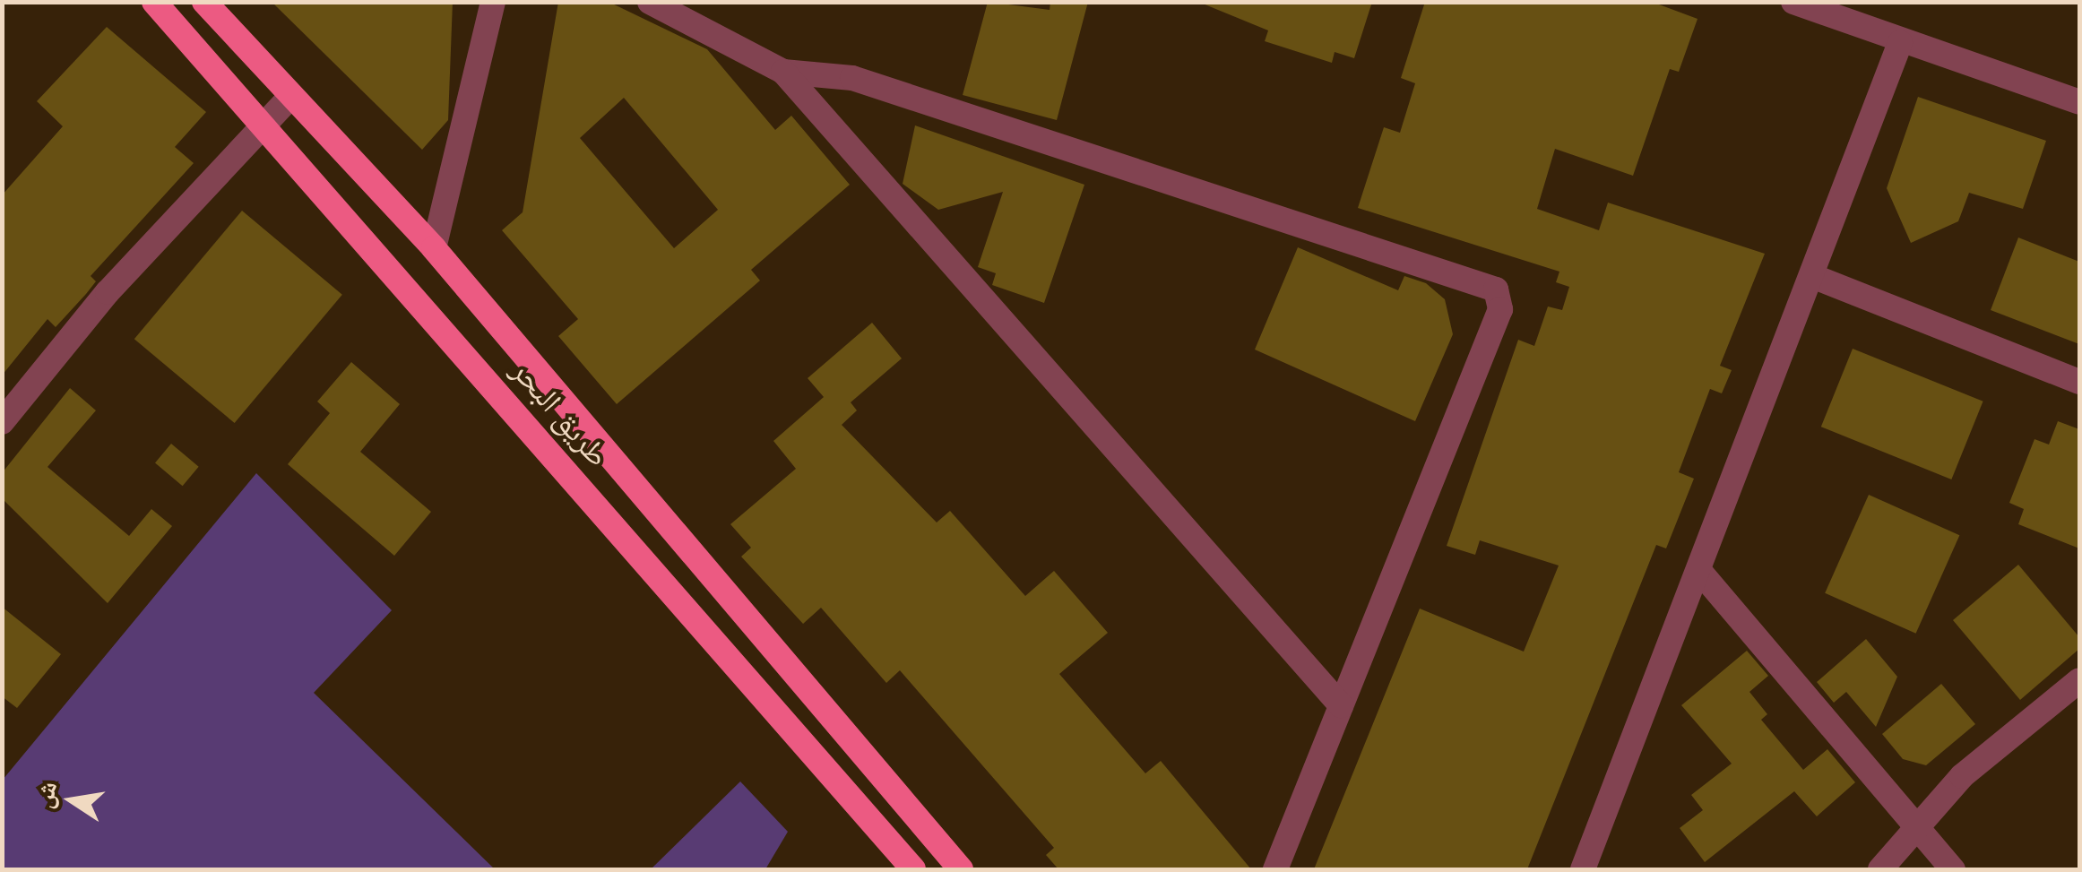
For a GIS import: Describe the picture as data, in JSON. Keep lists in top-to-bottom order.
{
  "streets": {
    "highway": ["طريق البحر"]
  },
  "north": "left"
}
